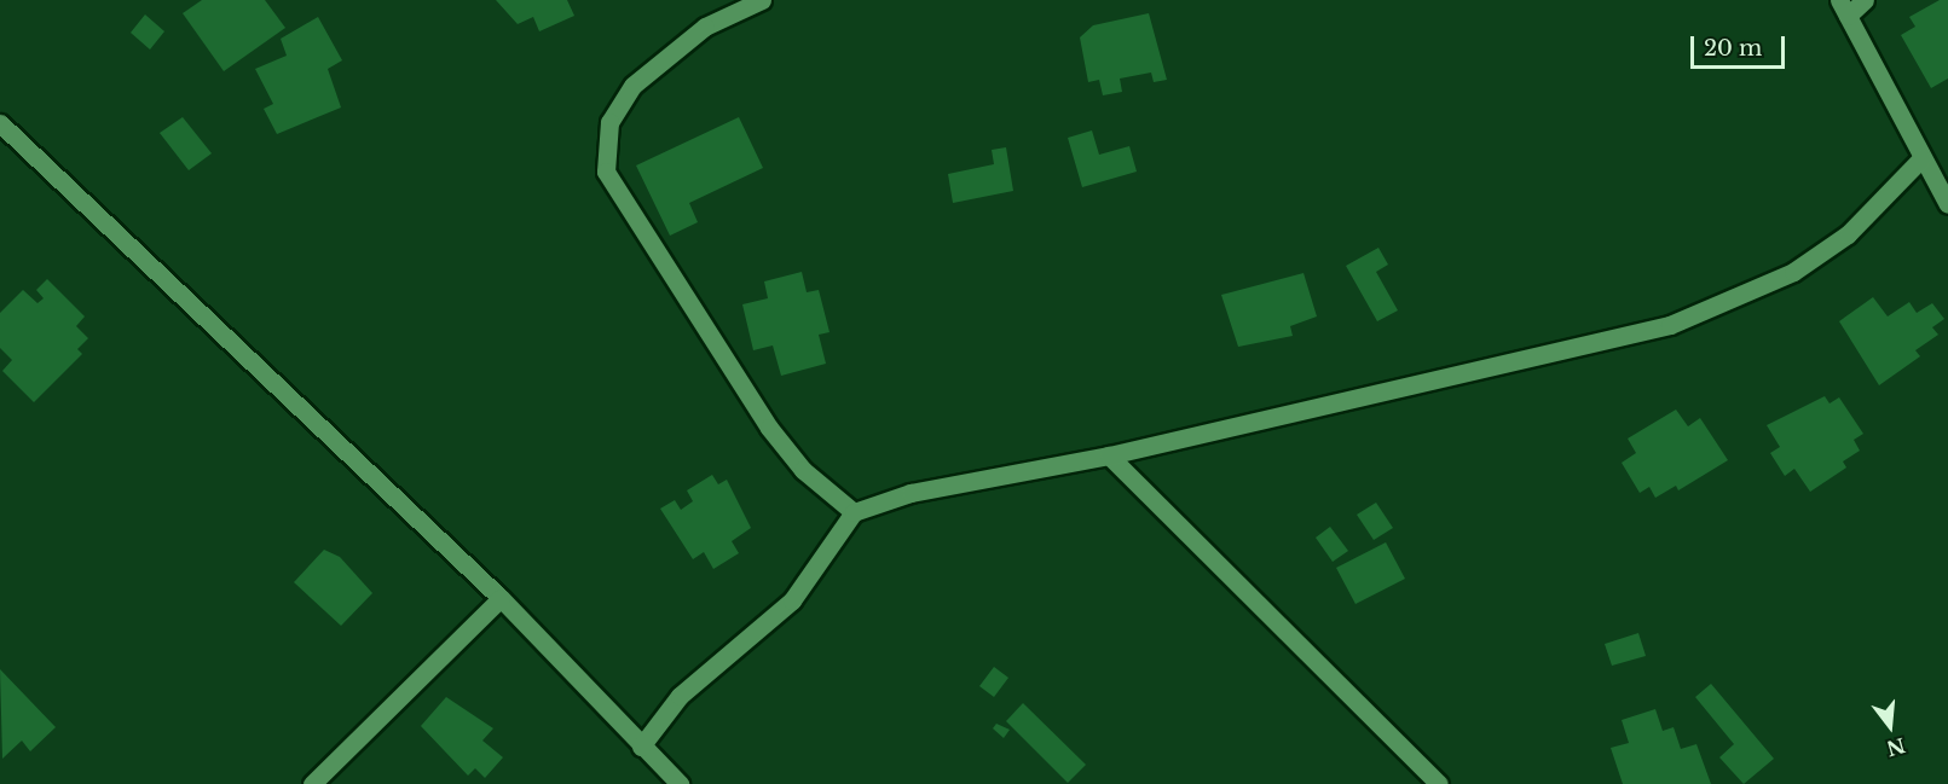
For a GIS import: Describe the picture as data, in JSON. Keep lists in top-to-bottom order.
{
  "scale_bar": "20 m",
  "north": "bottom"
}
